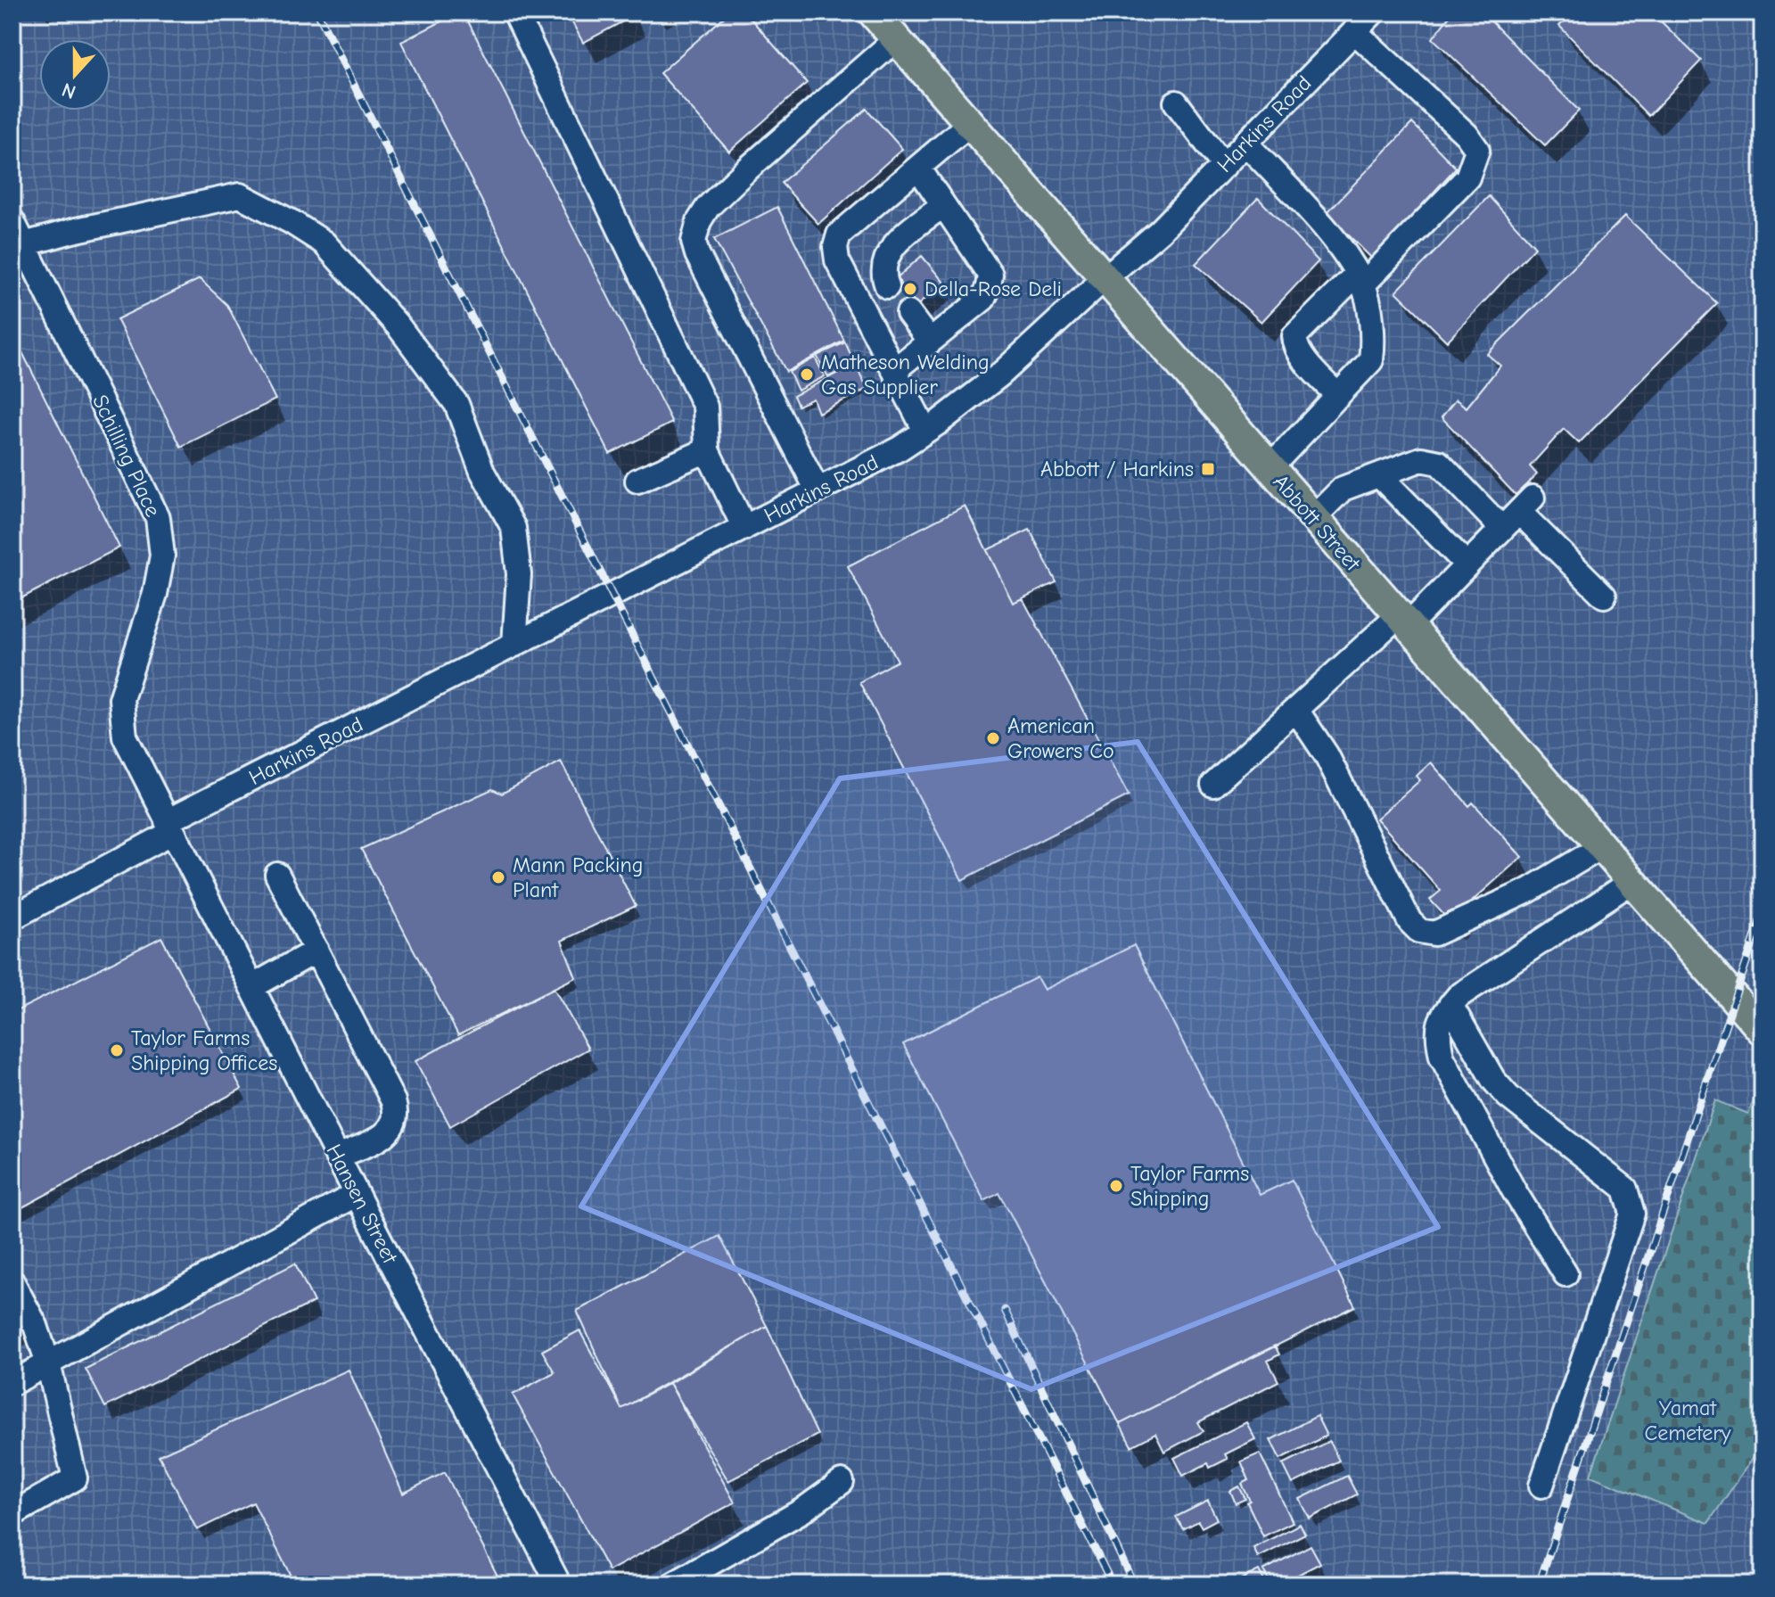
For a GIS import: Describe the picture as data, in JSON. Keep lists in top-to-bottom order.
{
  "streets": {
    "main road": ["Abbott Street"],
    "street": ["Harkins Road", "Schilling Place", "Hansen Street"]
  },
  "crossings": [
    ["Harkins Road", "Schilling Place"],
    ["Harkins Road", "Abbott Street"],
    ["Harkins Road", "Hansen Street"],
    ["Schilling Place", "Hansen Street"]
  ],
  "parks": ["Yamat Cemetery"],
  "places": {
    "other": [
      "Della-Rose Deli",
      "Matheson Welding Gas Supplier",
      "American Growers Co",
      "Mann Packing Plant",
      "Taylor Farms Shipping Offices",
      "Taylor Farms Shipping"
    ],
    "transit": ["Abbott / Harkins"]
  },
  "north": "bottom"
}
